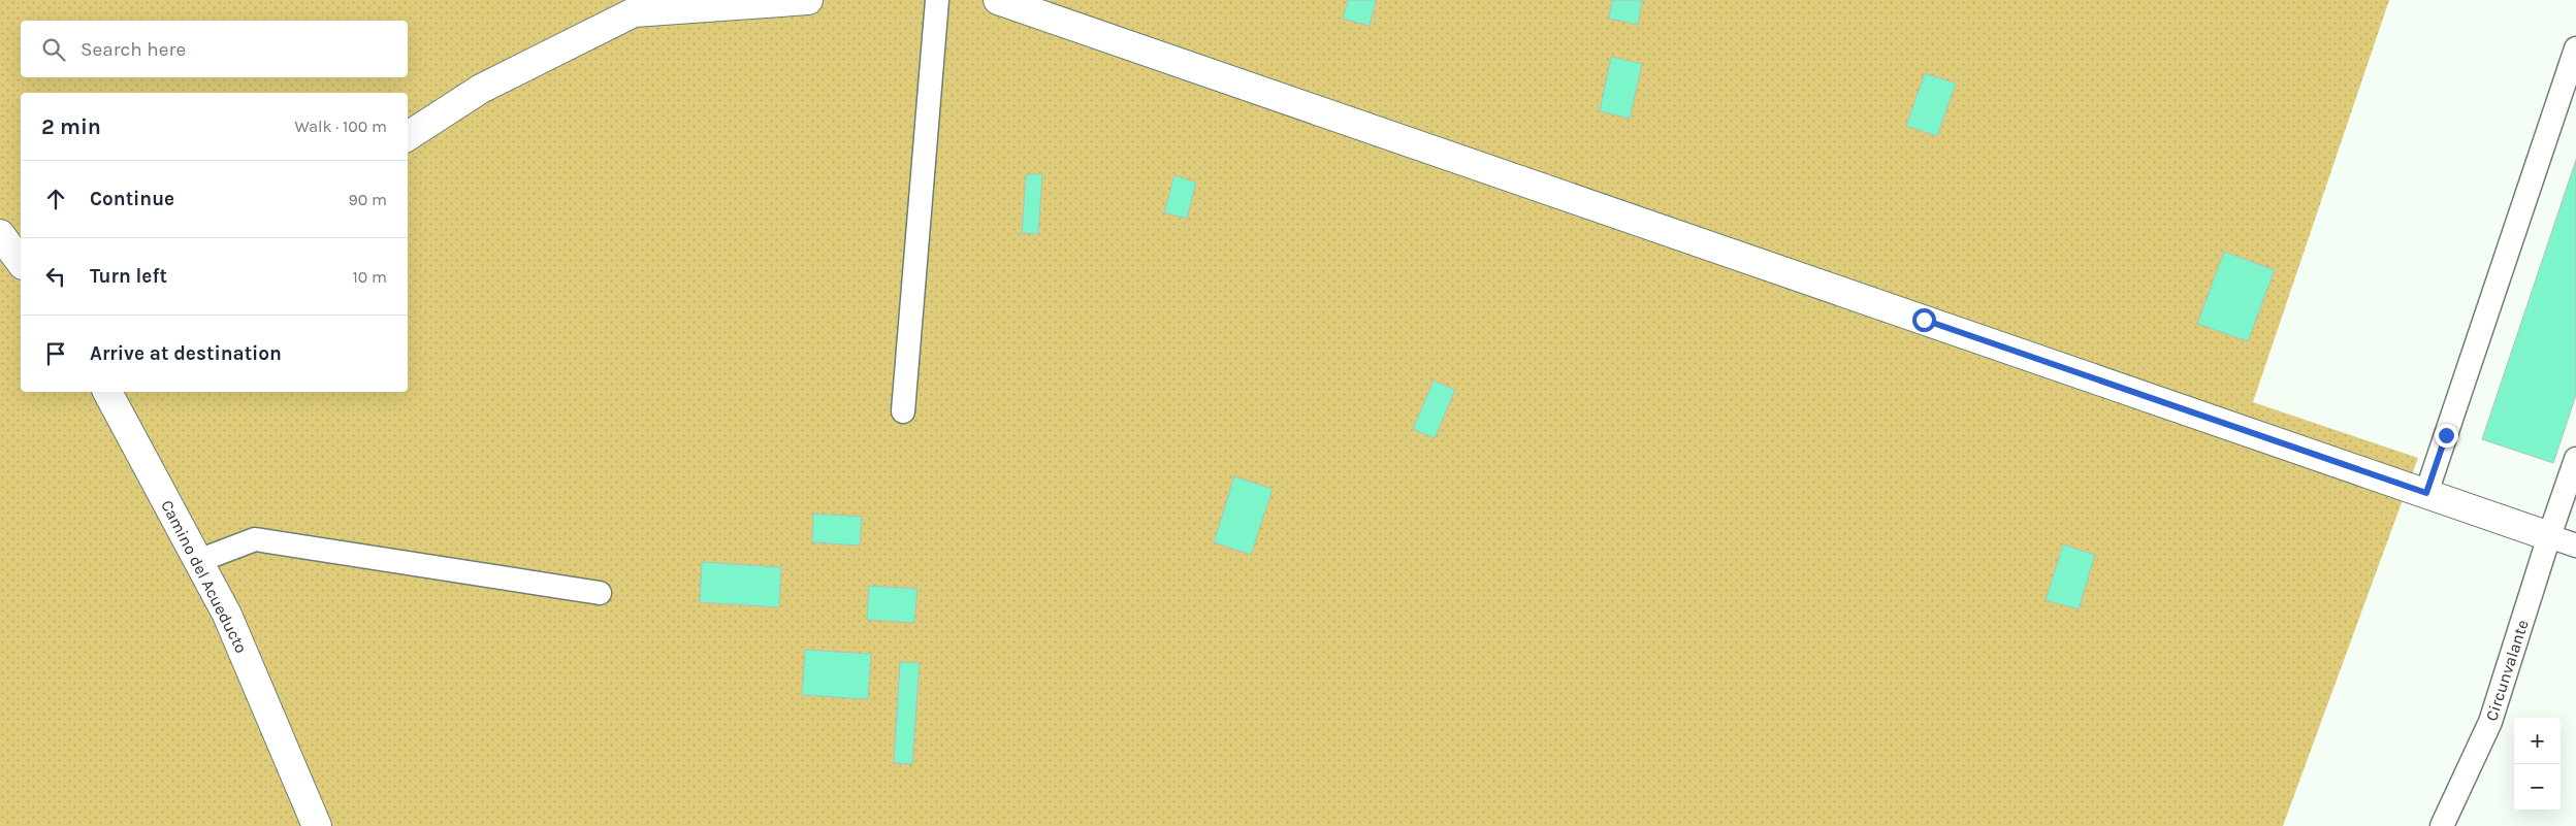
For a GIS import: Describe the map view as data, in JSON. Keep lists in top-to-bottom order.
{
  "streets": {
    "street": ["Camino del Acueducto"],
    "lane": ["Circunvalante"]
  },
  "page": {
    "search": "Search here",
    "heading": ["2 min", "Walk · 100 m"],
    "list": [
      ["Continue", "90 m"],
      ["Turn left", "10 m"],
      "Arrive at destination"
    ],
    "map_buttons": ["+", "−"]
  }
}
